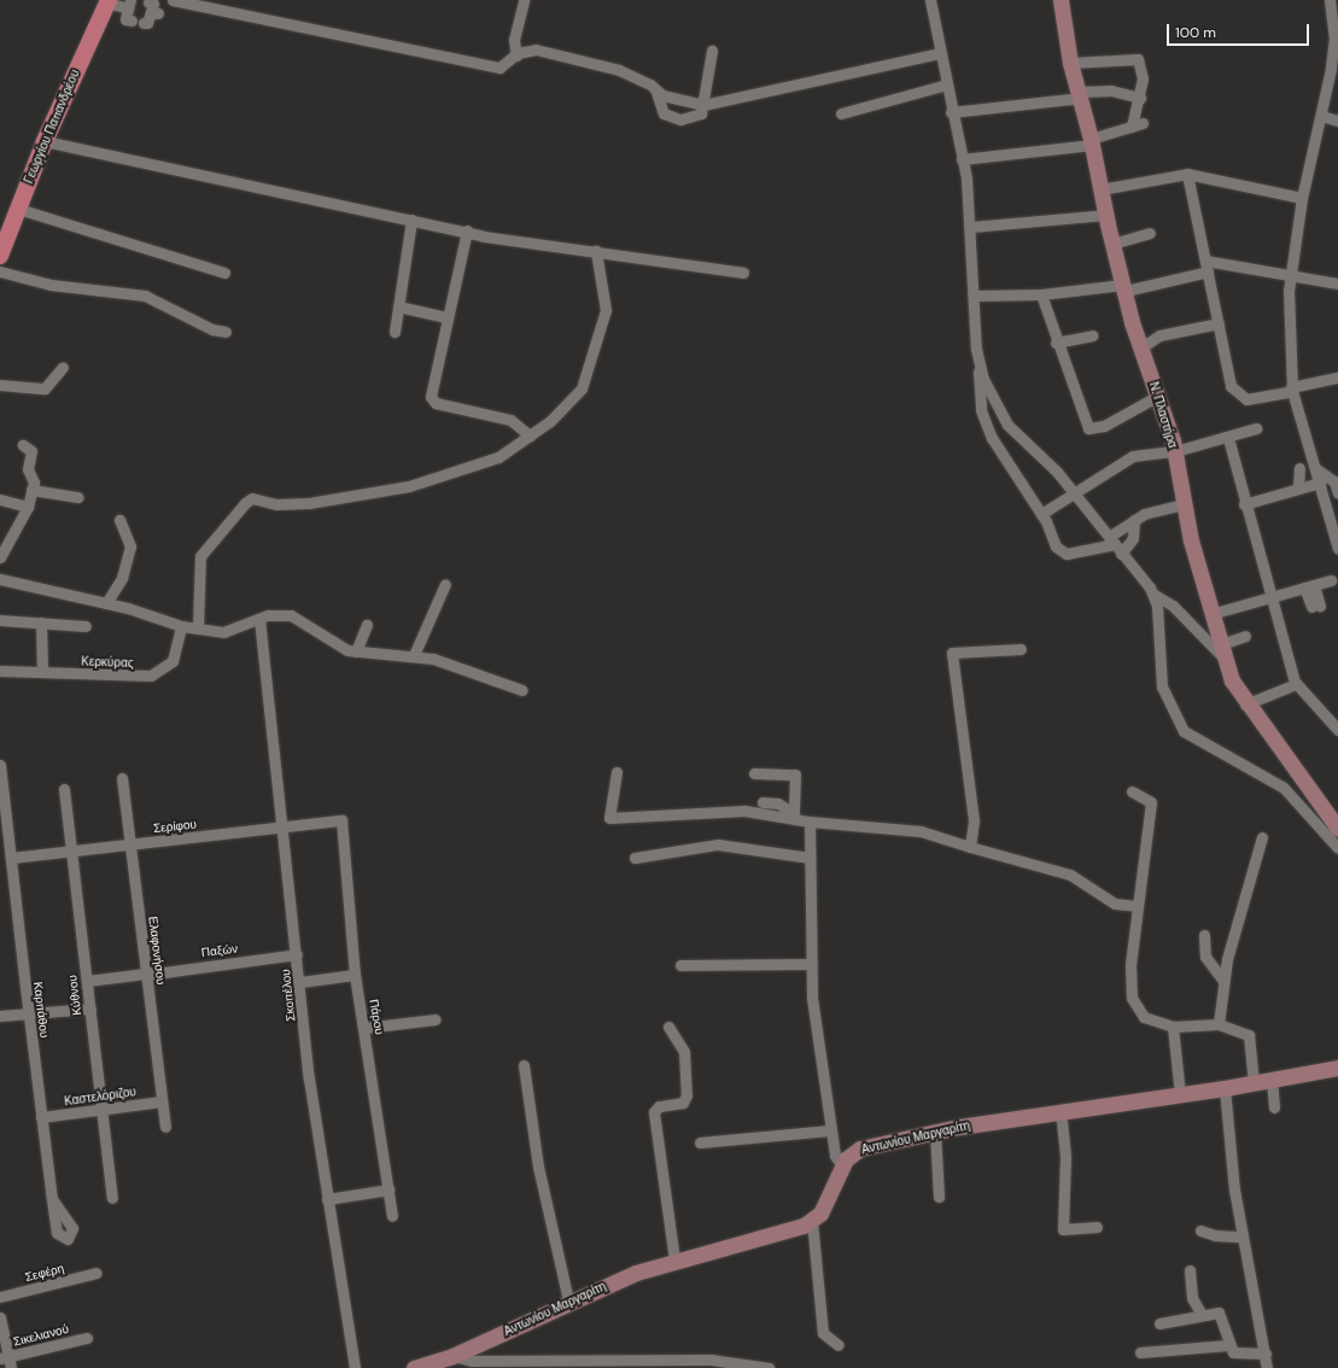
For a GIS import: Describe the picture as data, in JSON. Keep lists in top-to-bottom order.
{
  "streets": {
    "main road": ["Γεωργίου Παπανδρέου"],
    "street": [
      "Ν. Πλαστήρα",
      "Κερκύρας",
      "Σερίφου",
      "Ελαφονήσου",
      "Παξών",
      "Κύθνου",
      "Σκοπέλου",
      "Καρπάθου",
      "Πάρου",
      "Καστελόριζου",
      "Αντωνίου Μαργαρίτη",
      "Σεφέρη",
      "Σικελιανού"
    ]
  },
  "crossings": [
    ["Σερίφου", "Ελαφονήσου"],
    ["Σερίφου", "Κύθνου"],
    ["Σερίφου", "Σκοπέλου"],
    ["Σερίφου", "Καρπάθου"],
    ["Σερίφου", "Πάρου"],
    ["Ελαφονήσου", "Παξών"],
    ["Ελαφονήσου", "Καστελόριζου"],
    ["Παξών", "Κύθνου"],
    ["Παξών", "Σκοπέλου"],
    ["Κύθνου", "Καστελόριζου"],
    ["Καρπάθου", "Καστελόριζου"]
  ],
  "scale_bar": "100 m"
}
